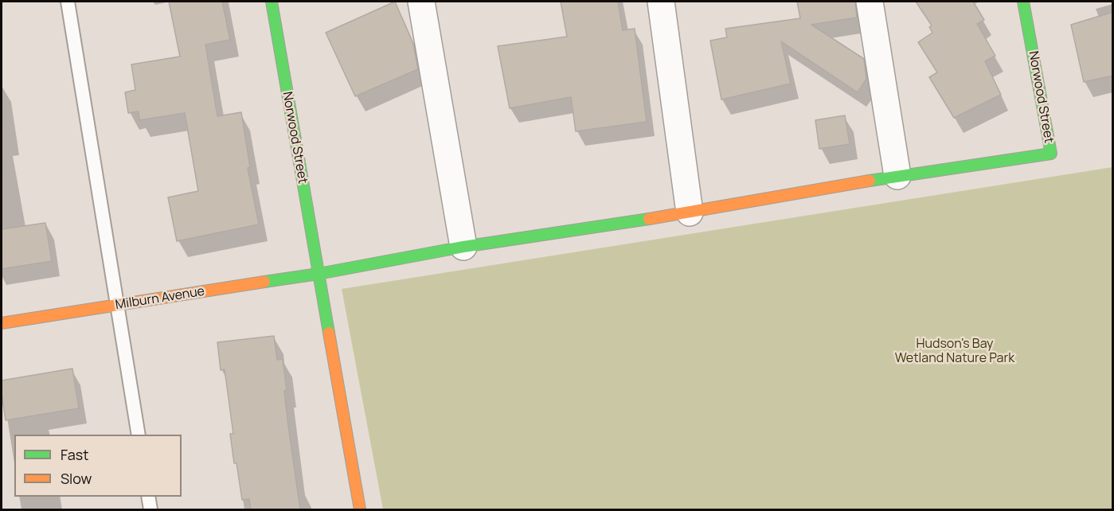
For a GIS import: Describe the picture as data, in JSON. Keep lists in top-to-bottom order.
{
  "streets": {
    "street": ["Norwood Street", "Milburn Avenue"]
  },
  "crossings": [
    ["Norwood Street", "Milburn Avenue"]
  ],
  "parks": ["Hudson's Bay Wetland Nature Park"],
  "legend": ["Fast", "Slow"]
}
